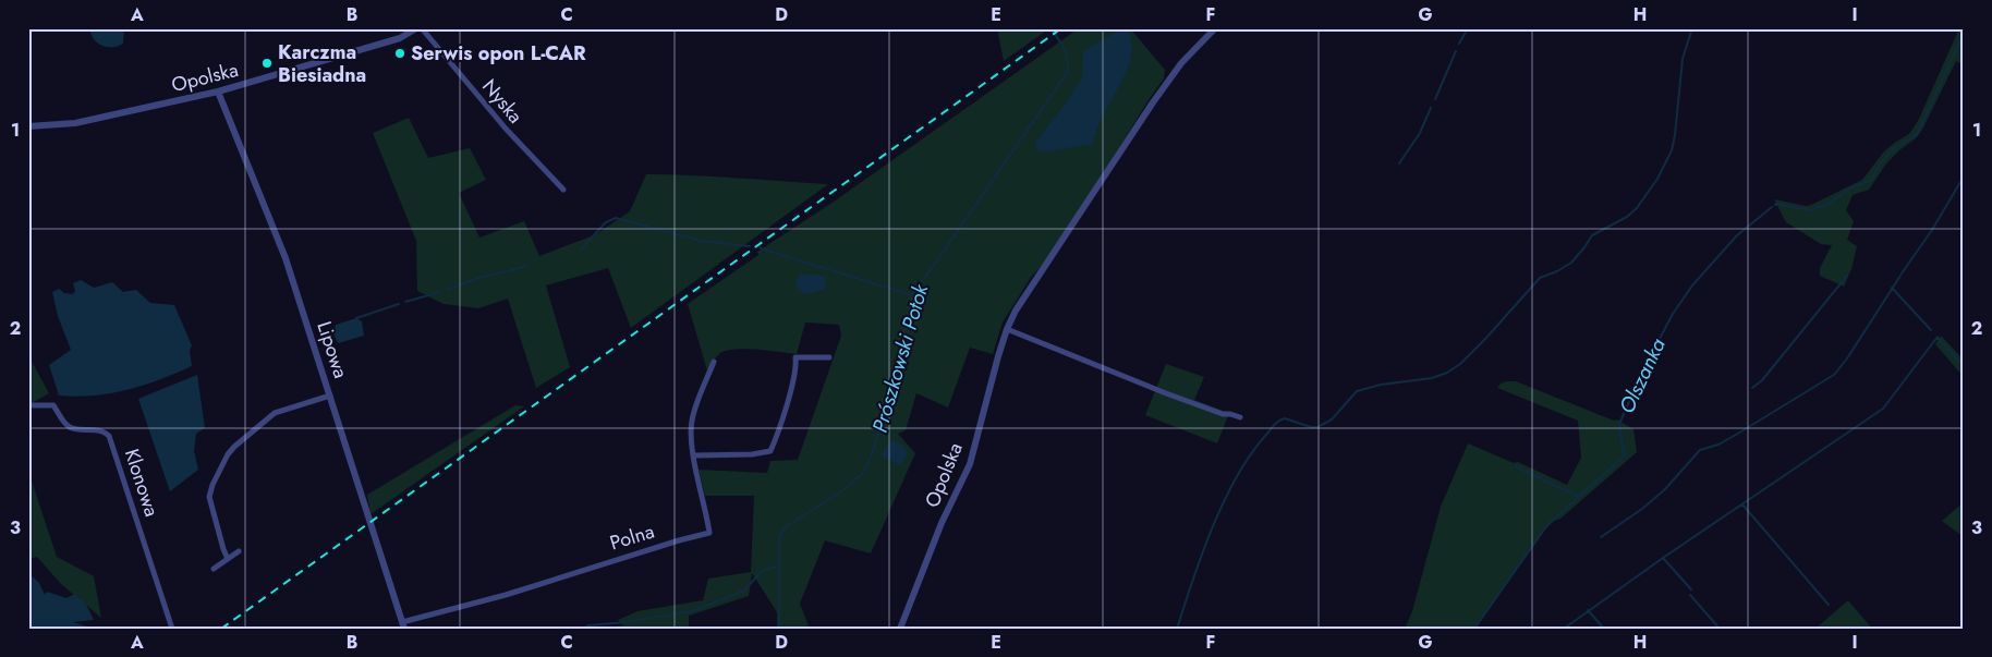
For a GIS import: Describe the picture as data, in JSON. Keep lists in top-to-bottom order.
{
  "streets": {
    "street": [
      "Opolska",
      "Nyska",
      "Lipowa",
      "Klonowa",
      "Polna"
    ]
  },
  "crossings": [
    ["Opolska", "Lipowa"],
    ["Lipowa", "Polna"]
  ],
  "water": ["Prószkowski Potok", "Olszanka"],
  "places": ["Serwis opon L-CAR", "Karczma Biesiadna"],
  "grid": {
    "columns": [
      "A",
      "B",
      "C",
      "D",
      "E",
      "F",
      "G",
      "H",
      "I"
    ],
    "rows": ["1", "2", "3"]
  }
}
